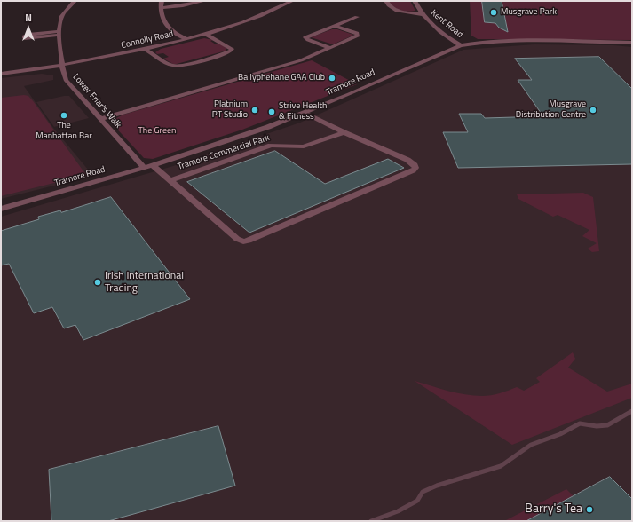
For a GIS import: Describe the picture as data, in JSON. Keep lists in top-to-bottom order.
{
  "streets": {
    "street": [
      "Kent Road",
      "Connolly Road",
      "Tramore Road",
      "Lower Friar's Walk",
      "Tramore Commercial Park"
    ]
  },
  "crossings": [
    ["Kent Road", "Tramore Road"],
    ["Connolly Road", "Lower Friar's Walk"],
    ["Tramore Road", "Lower Friar's Walk"]
  ],
  "parks": ["The Green"],
  "places": [
    "Musgrave Park",
    "Ballyphehane GAA Club",
    "Platnium PT Studio",
    "Musgrave Distribution Centre",
    "Strive Health & Fitness",
    "The Manhattan Bar",
    "Irish International Trading",
    "Barry's Tea"
  ],
  "north": "top"
}
